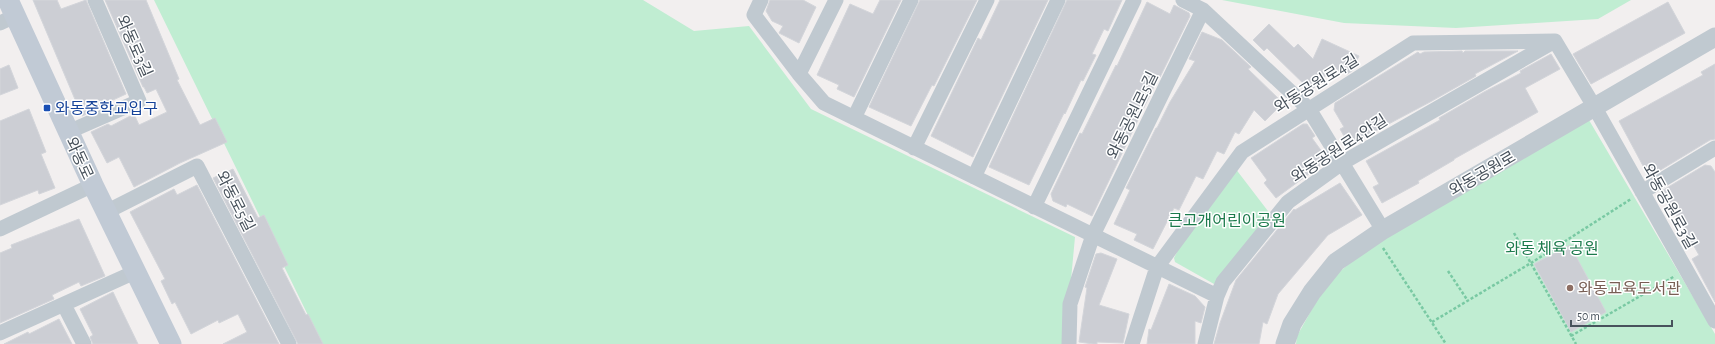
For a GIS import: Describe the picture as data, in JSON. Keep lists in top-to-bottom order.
{
  "streets": {
    "main road": ["와동로"],
    "street": [
      "와동로3길",
      "와동공원로4길",
      "와동공원로5길",
      "와동공원로4안길",
      "와동공원로",
      "와동로5길",
      "와동공원로3길"
    ]
  },
  "crossings": [
    ["와동로3길", "와동로"],
    ["와동공원로4길", "와동공원로4안길"],
    ["와동로", "와동로5길"],
    ["와동공원로", "와동공원로3길"]
  ],
  "parks": ["큰고개어린이공원", "와동 체육 공원"],
  "places": {
    "transit": ["와동중학교입구"],
    "other": ["와동교육도서관"]
  },
  "scale_bar": "50 m"
}
